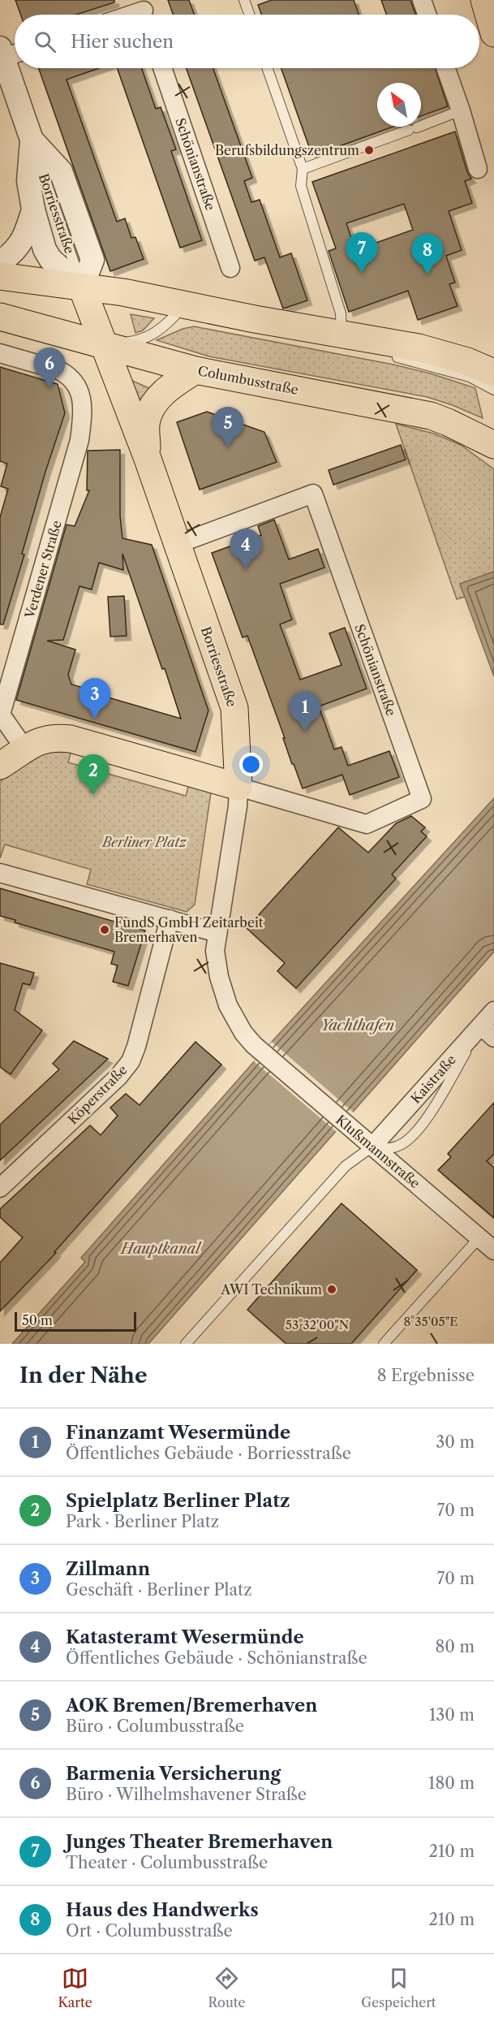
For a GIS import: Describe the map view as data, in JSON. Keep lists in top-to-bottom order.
{
  "streets": {
    "main road": ["Borriesstraße", "Columbusstraße"],
    "street": [
      "Schönianstraße",
      "Verdener Straße",
      "Kaistraße",
      "Köperstraße",
      "Klußmannstraße"
    ]
  },
  "crossings": [
    ["Schönianstraße", "Borriesstraße"],
    ["Borriesstraße", "Columbusstraße"],
    ["Borriesstraße", "Klußmannstraße"],
    ["Kaistraße", "Klußmannstraße"]
  ],
  "water": ["Yachthafen", "Hauptkanal"],
  "parks": ["Berliner Platz"],
  "places": ["Berufsbildungszentrum", "FundS GmbH Zeitarbeit Bremerhaven", "AWI Technikum"],
  "scale_bar": "50 m",
  "north": "top left",
  "page": {
    "search": "Hier suchen",
    "pins": [
      "7",
      "8",
      "6",
      "5",
      "4",
      "3",
      "1",
      "2"
    ],
    "scale": "50 m",
    "heading": ["In der Nähe", "8 Ergebnisse"],
    "list": [
      {
        "mark": "1",
        "name": "Finanzamt Wesermünde",
        "note": "Öffentliches Gebäude · Borriesstraße",
        "value": "30 m"
      },
      {
        "mark": "2",
        "name": "Spielplatz Berliner Platz",
        "note": "Park · Berliner Platz",
        "value": "70 m"
      },
      {
        "mark": "3",
        "name": "Zillmann",
        "note": "Geschäft · Berliner Platz",
        "value": "70 m"
      },
      {
        "mark": "4",
        "name": "Katasteramt Wesermünde",
        "note": "Öffentliches Gebäude · Schönianstraße",
        "value": "80 m"
      },
      {
        "mark": "5",
        "name": "AOK Bremen/Bremerhaven",
        "note": "Büro · Columbusstraße",
        "value": "130 m"
      },
      {
        "mark": "6",
        "name": "Barmenia Versicherung",
        "note": "Büro · Wilhelmshavener Straße",
        "value": "180 m"
      },
      {
        "mark": "7",
        "name": "Junges Theater Bremerhaven",
        "note": "Theater · Columbusstraße",
        "value": "210 m"
      },
      {
        "mark": "8",
        "name": "Haus des Handwerks",
        "note": "Ort · Columbusstraße",
        "value": "210 m"
      }
    ],
    "nav": ["Karte", "Route", "Gespeichert"]
  },
  "coordinates": ["8°35'05\"E", "53°32'00\"N"]
}
